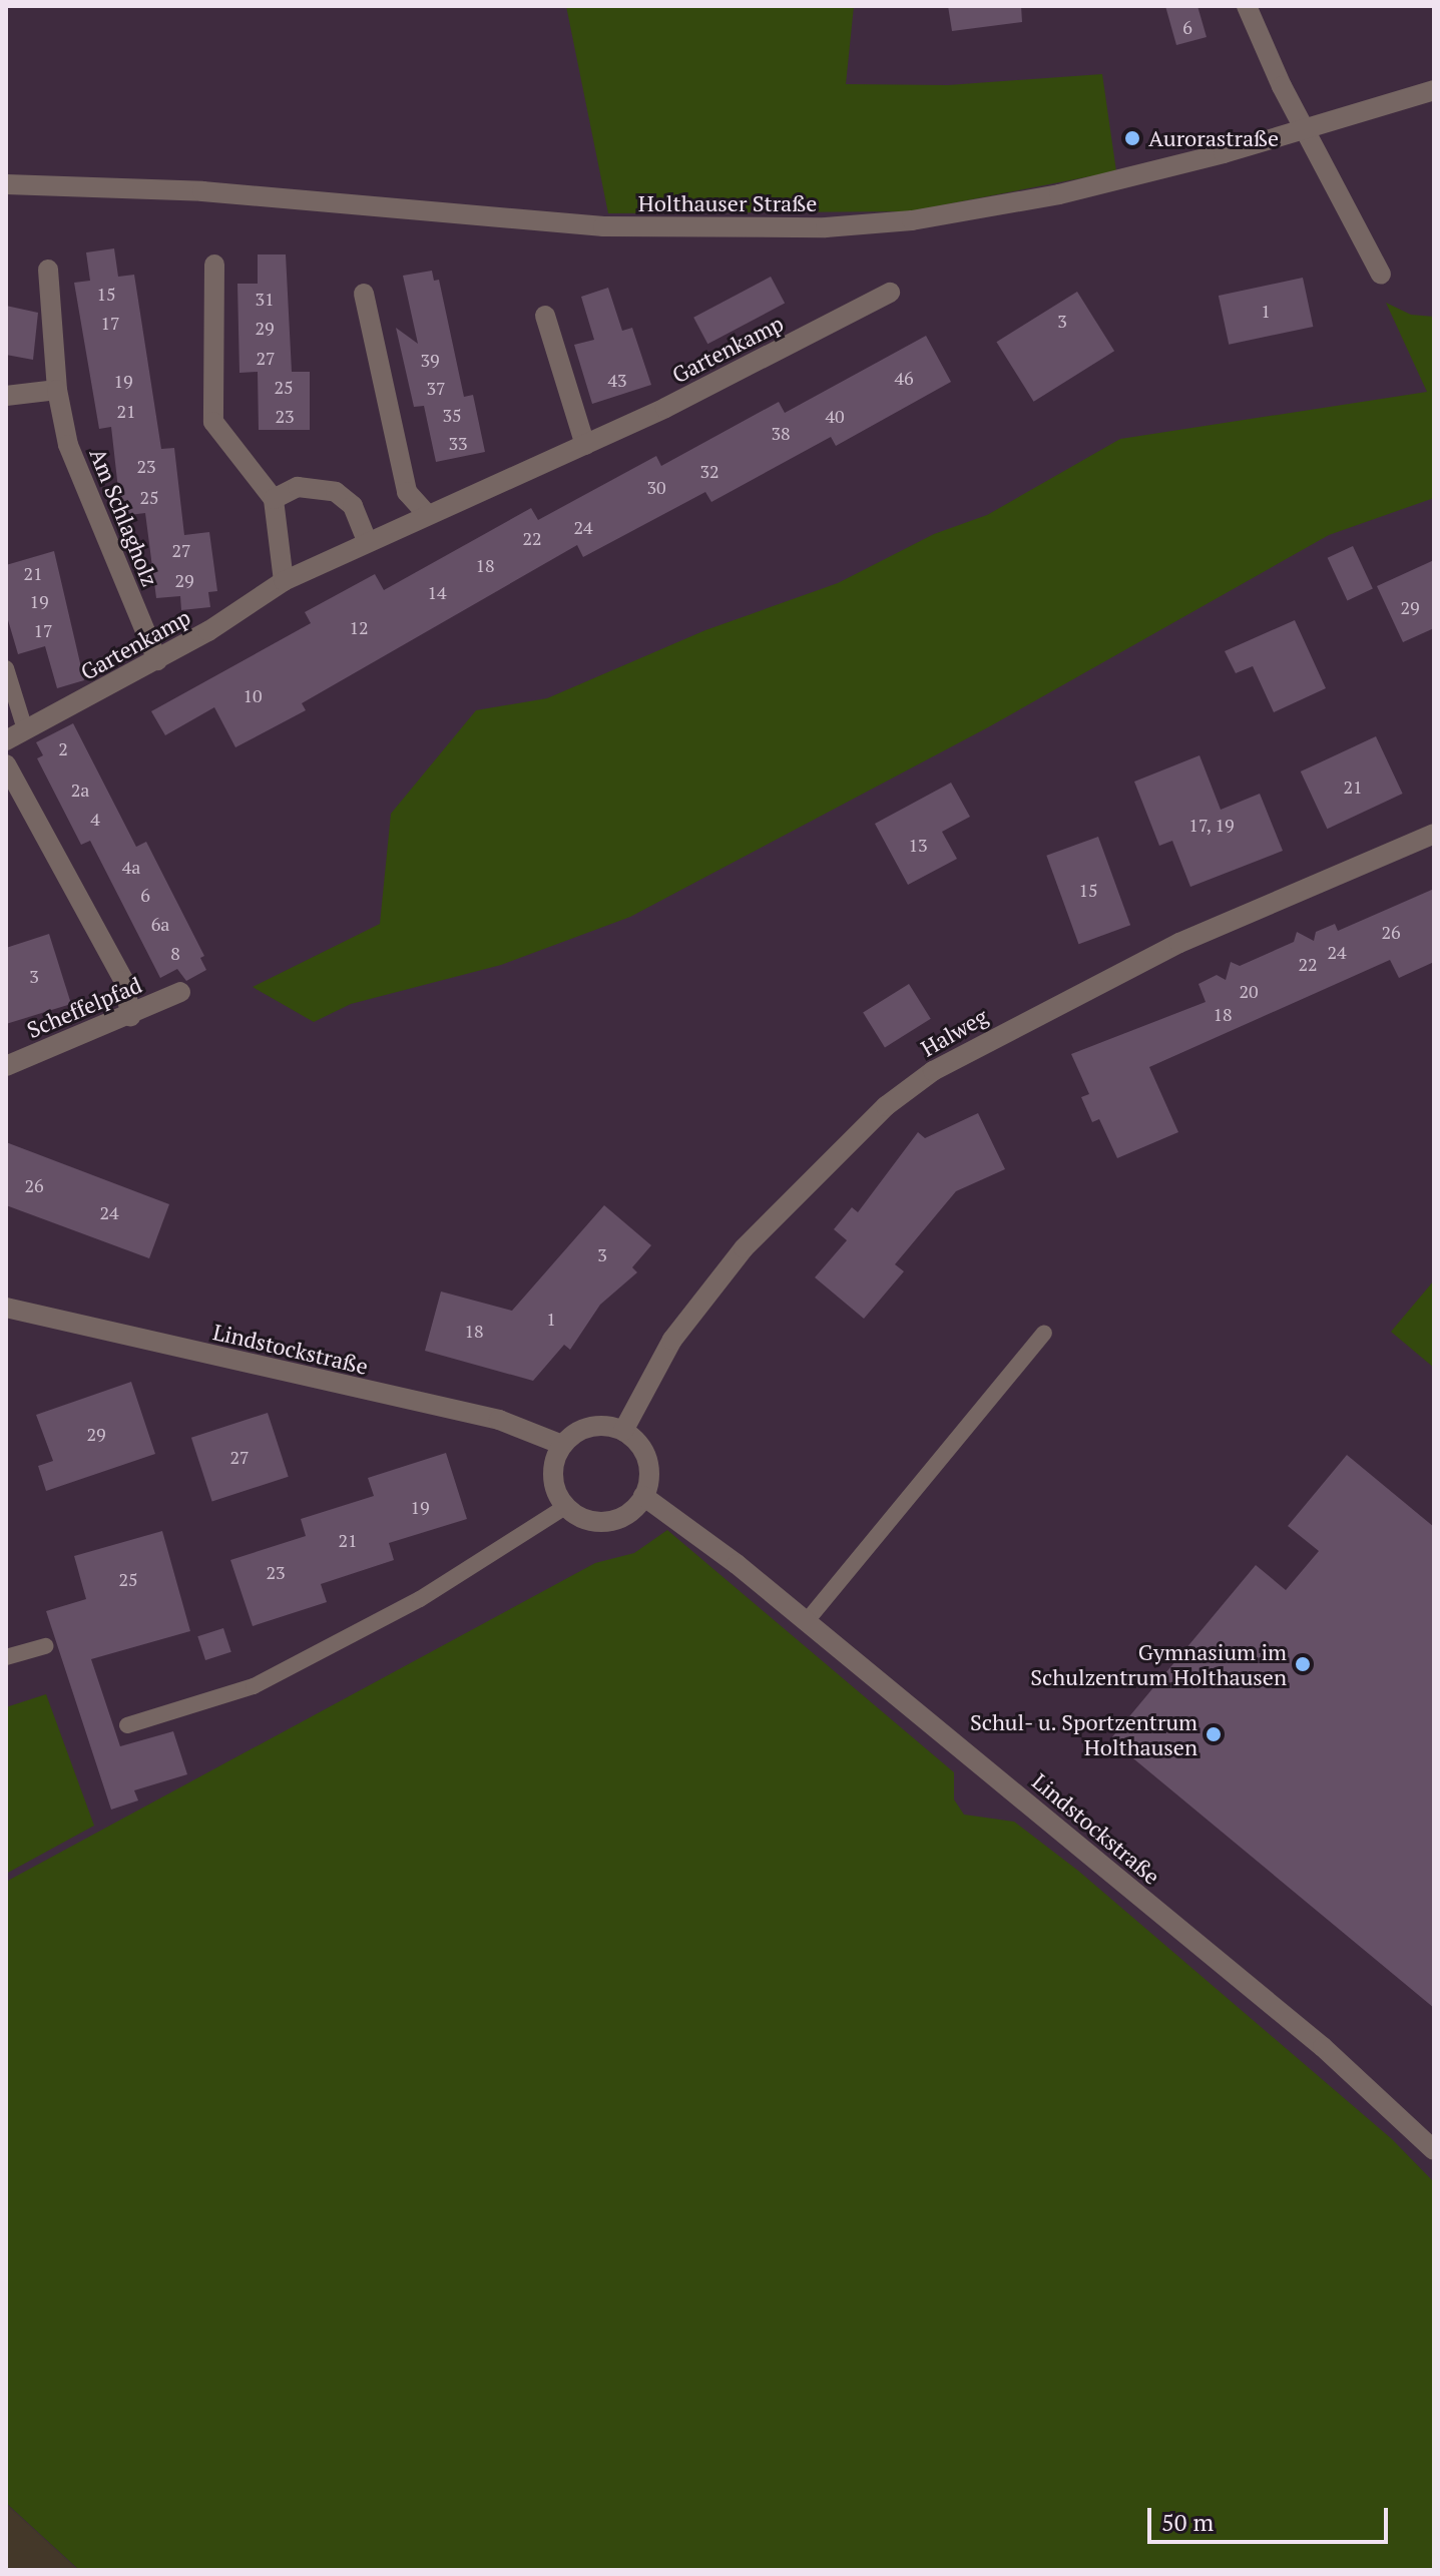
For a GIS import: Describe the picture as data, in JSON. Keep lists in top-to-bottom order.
{
  "streets": {
    "street": [
      "Holthauser Straße",
      "Gartenkamp",
      "Am Schlagholz",
      "Scheffelpfad",
      "Halweg",
      "Lindstockstraße"
    ]
  },
  "crossings": [
    ["Gartenkamp", "Am Schlagholz"],
    ["Halweg", "Lindstockstraße"]
  ],
  "places": ["Aurorastraße", "Gymnasium im Schulzentrum Holthausen", "Schul- u. Sportzentrum Holthausen"],
  "house_numbers": [
    "6",
    "15",
    "31",
    "1",
    "3",
    "17",
    "29",
    "27",
    "39",
    "46",
    "43",
    "19",
    "25",
    "37",
    "21",
    "35",
    "23",
    "40",
    "38",
    "33",
    "23",
    "32",
    "30",
    "25",
    "24",
    "22",
    "27",
    "18",
    "21",
    "29",
    "14",
    "19",
    "29",
    "12",
    "17",
    "10",
    "2",
    "21",
    "2a",
    "4",
    "17, 19",
    "13",
    "4a",
    "15",
    "6",
    "6a",
    "26",
    "24",
    "8",
    "22",
    "3",
    "20",
    "18",
    "26",
    "24",
    "3",
    "1",
    "18",
    "29",
    "27",
    "19",
    "21",
    "23",
    "25"
  ],
  "scale_bar": "50 m"
}
